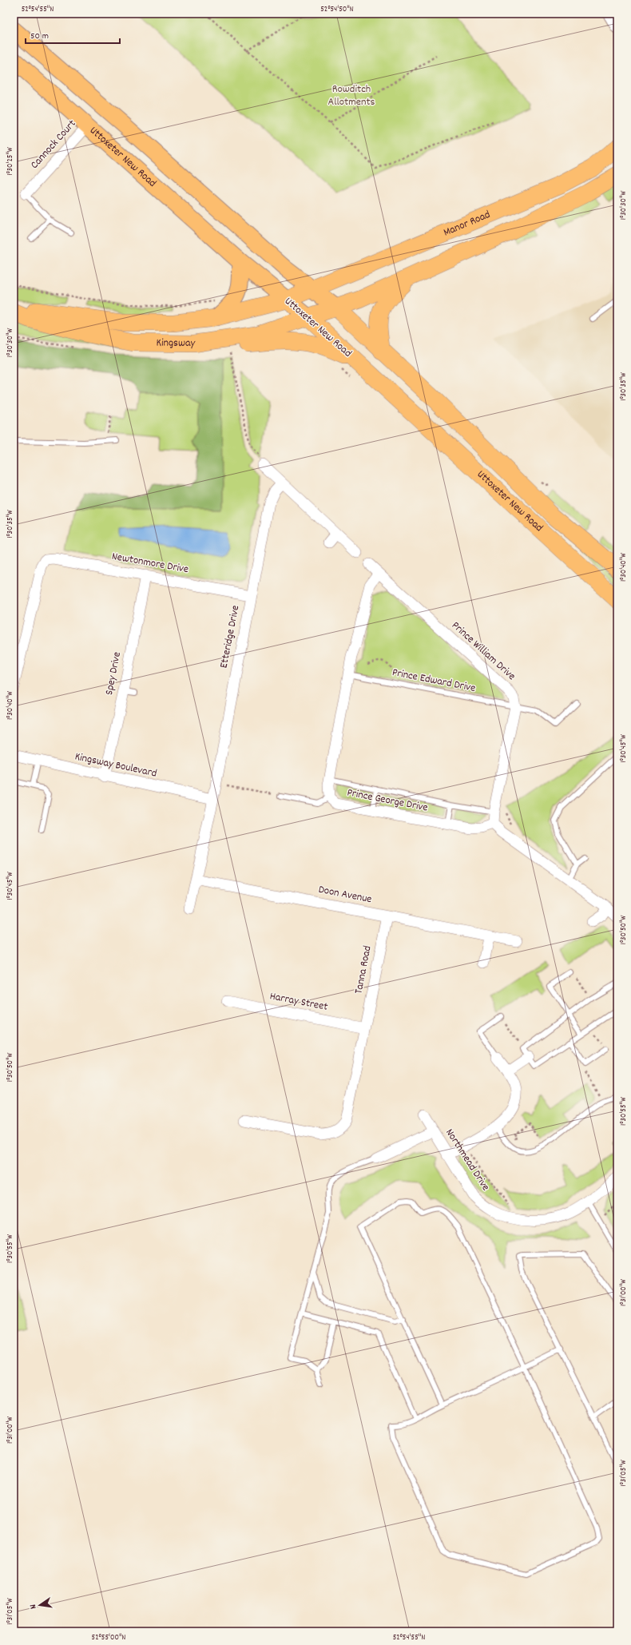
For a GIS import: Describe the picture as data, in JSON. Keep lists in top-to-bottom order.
{
  "streets": {
    "highway": ["Uttoxeter New Road", "Manor Road", "Kingsway"],
    "street": [
      "Cannock Court",
      "Newtonmore Drive",
      "Etteridge Drive",
      "Prince William Drive",
      "Spey Drive",
      "Kingsway Boulevard",
      "Prince George Drive",
      "Doon Avenue",
      "Tanna Road",
      "Harray Street",
      "Northmead Drive"
    ],
    "lane": ["Prince Edward Drive"]
  },
  "crossings": [
    ["Cannock Court", "Uttoxeter New Road"],
    ["Uttoxeter New Road", "Manor Road"],
    ["Uttoxeter New Road", "Kingsway"],
    ["Manor Road", "Kingsway"],
    ["Newtonmore Drive", "Etteridge Drive"],
    ["Newtonmore Drive", "Spey Drive"],
    ["Etteridge Drive", "Kingsway Boulevard"],
    ["Etteridge Drive", "Doon Avenue"],
    ["Prince William Drive", "Prince Edward Drive"],
    ["Prince William Drive", "Prince George Drive"],
    ["Spey Drive", "Kingsway Boulevard"],
    ["Prince Edward Drive", "Prince George Drive"],
    ["Doon Avenue", "Tanna Road"],
    ["Tanna Road", "Harray Street"]
  ],
  "parks": ["Rowditch Allotments"],
  "scale_bar": "50 m",
  "north": "left",
  "coordinates": [
    "52°54'55\"N",
    "52°54'50\"N",
    "1°30'25\"W",
    "1°30'30\"W",
    "1°30'35\"W",
    "1°30'40\"W",
    "1°30'45\"W",
    "1°30'50\"W",
    "1°30'55\"W",
    "1°31'00\"W",
    "1°31'05\"W",
    "52°55'00\"N"
  ]
}
